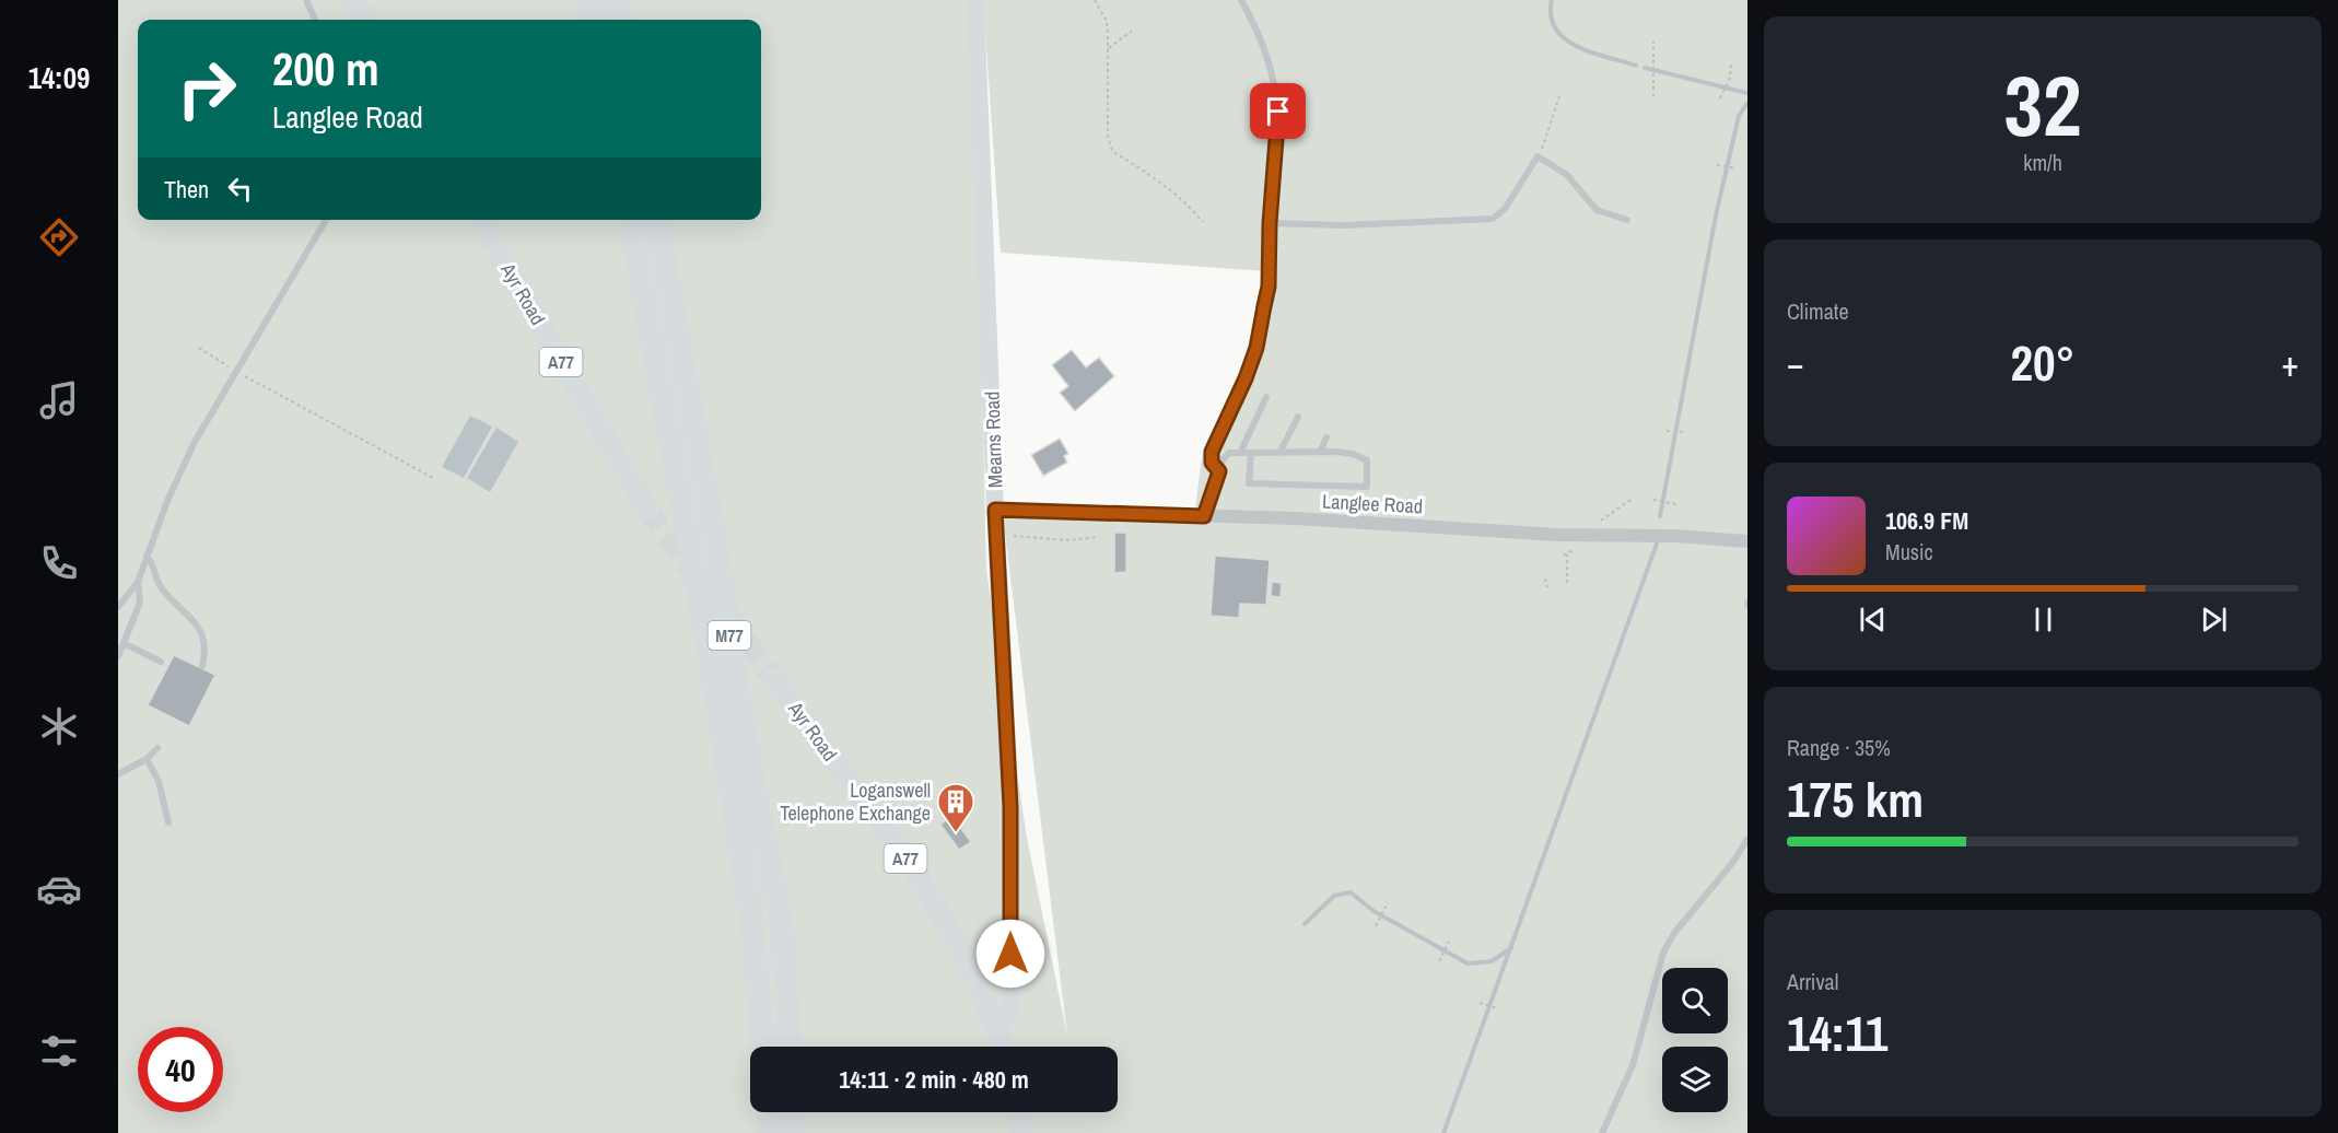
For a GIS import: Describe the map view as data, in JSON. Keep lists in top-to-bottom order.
{
  "streets": {
    "highway": ["M77"],
    "main road": ["Ayr Road", "A77"],
    "street": ["Mearns Road", "Langlee Road"]
  },
  "crossings": [
    ["Ayr Road", "Mearns Road"],
    ["Mearns Road", "Langlee Road"]
  ],
  "places": {
    "building": ["Loganswell Telephone Exchange"]
  },
  "page": {
    "tabs": "14:09",
    "tile": [
      ["32", "km/h"],
      "Climate",
      ["Range · 35%", "175 km"],
      ["Arrival", "14:11"]
    ],
    "turn": ["200 m", "Langlee Road"],
    "then": "Then",
    "heat": ["−", "20°", "+"],
    "song": ["106.9 FM", "Music"],
    "limit": "40",
    "trip": "14:11 · 2 min · 480 m"
  }
}
